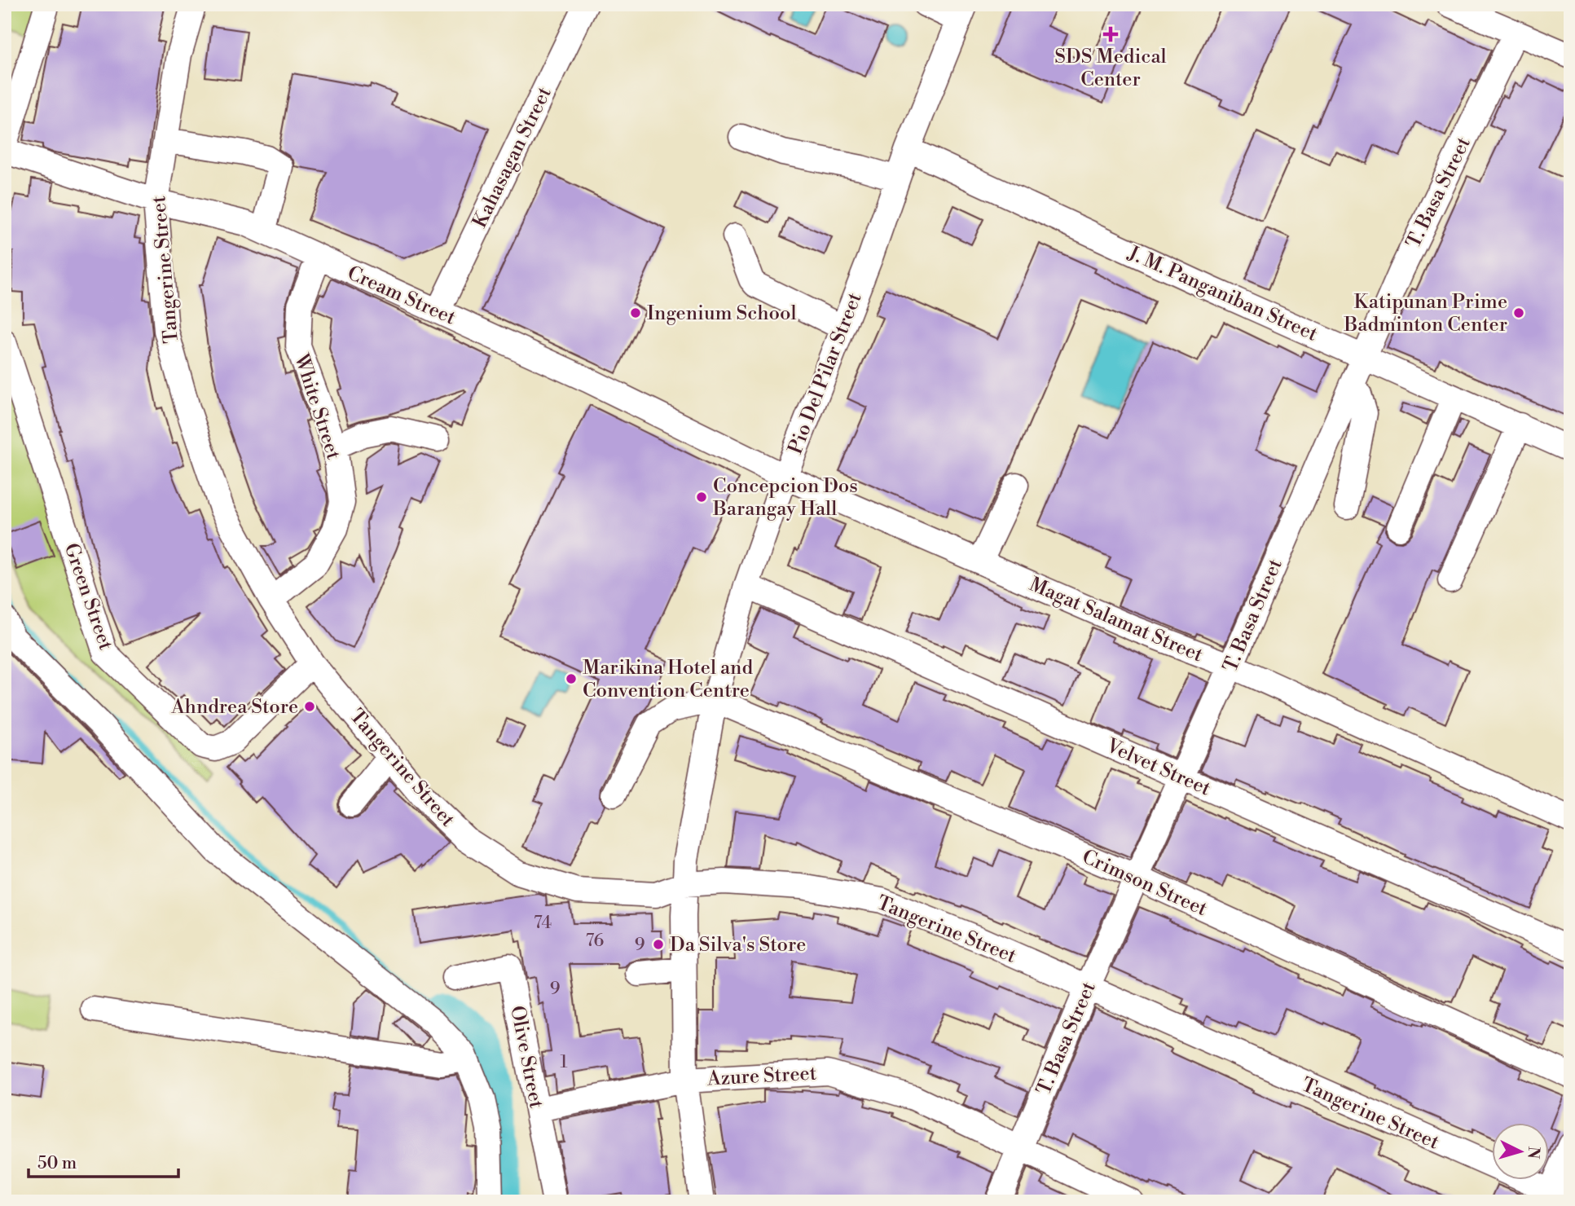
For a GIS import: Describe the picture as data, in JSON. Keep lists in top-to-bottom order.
{
  "streets": {
    "street": [
      "Kahasagan Street",
      "T. Basa Street",
      "Tangerine Street",
      "J. M. Panganiban Street",
      "Cream Street",
      "Pio Del Pilar Street",
      "White Street",
      "Green Street",
      "Magat Salamat Street",
      "Velvet Street",
      "Crimson Street",
      "Olive Street",
      "Azure Street"
    ]
  },
  "crossings": [
    ["Kahasagan Street", "Cream Street"],
    ["T. Basa Street", "Tangerine Street"],
    ["T. Basa Street", "J. M. Panganiban Street"],
    ["T. Basa Street", "Magat Salamat Street"],
    ["T. Basa Street", "Velvet Street"],
    ["T. Basa Street", "Crimson Street"],
    ["T. Basa Street", "Azure Street"],
    ["Tangerine Street", "Cream Street"],
    ["Tangerine Street", "Pio Del Pilar Street"],
    ["Tangerine Street", "White Street"],
    ["Tangerine Street", "Green Street"],
    ["J. M. Panganiban Street", "Pio Del Pilar Street"],
    ["Cream Street", "Pio Del Pilar Street"],
    ["Cream Street", "White Street"],
    ["Cream Street", "Magat Salamat Street"],
    ["Pio Del Pilar Street", "Magat Salamat Street"],
    ["Pio Del Pilar Street", "Velvet Street"],
    ["Pio Del Pilar Street", "Crimson Street"],
    ["Pio Del Pilar Street", "Azure Street"],
    ["Olive Street", "Azure Street"]
  ],
  "places": {
    "health": ["SDS Medical Center"],
    "other": [
      "Ingenium School",
      "Katipunan Prime Badminton Center",
      "Concepcion Dos Barangay Hall",
      "Marikina Hotel and Convention Centre",
      "Ahndrea Store",
      "Da Silva's Store"
    ]
  },
  "house_numbers": [
    "74",
    "76",
    "9",
    "9",
    "1"
  ],
  "scale_bar": "50 m",
  "north": "right"
}
